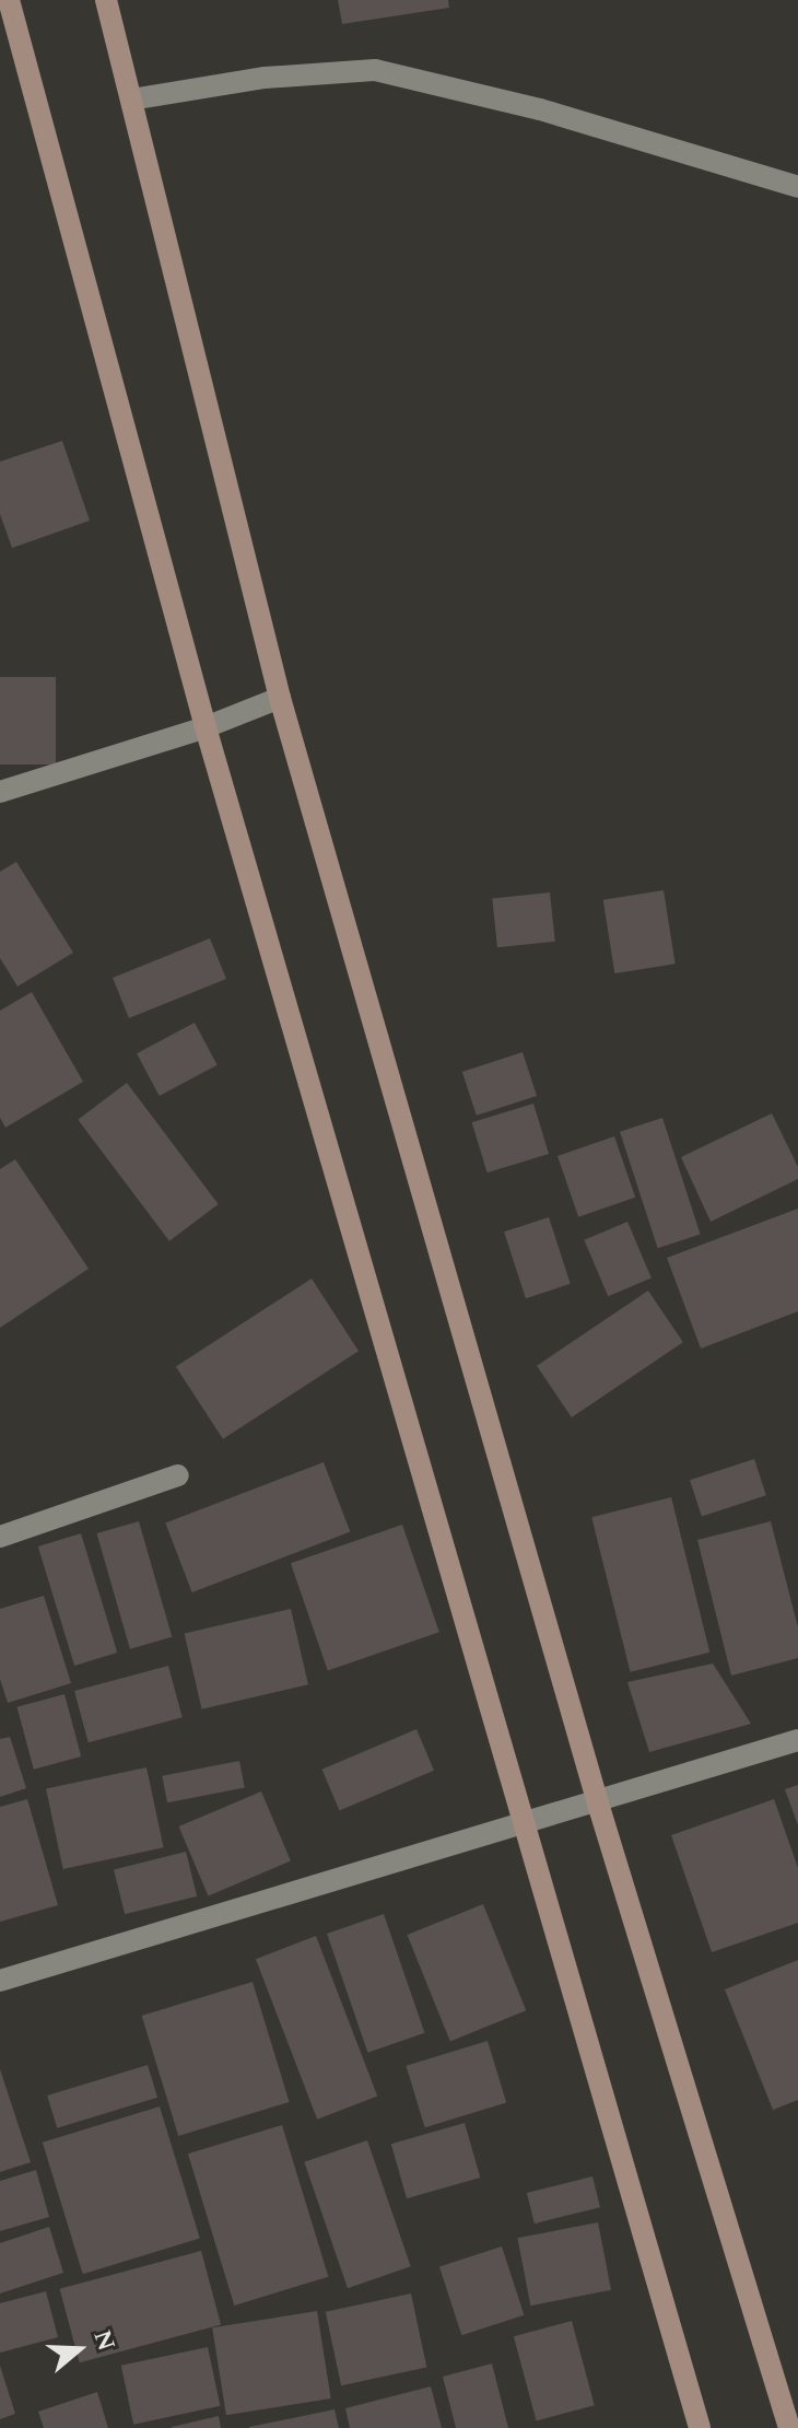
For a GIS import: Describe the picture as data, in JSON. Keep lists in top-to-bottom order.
{
  "north": "right"
}
